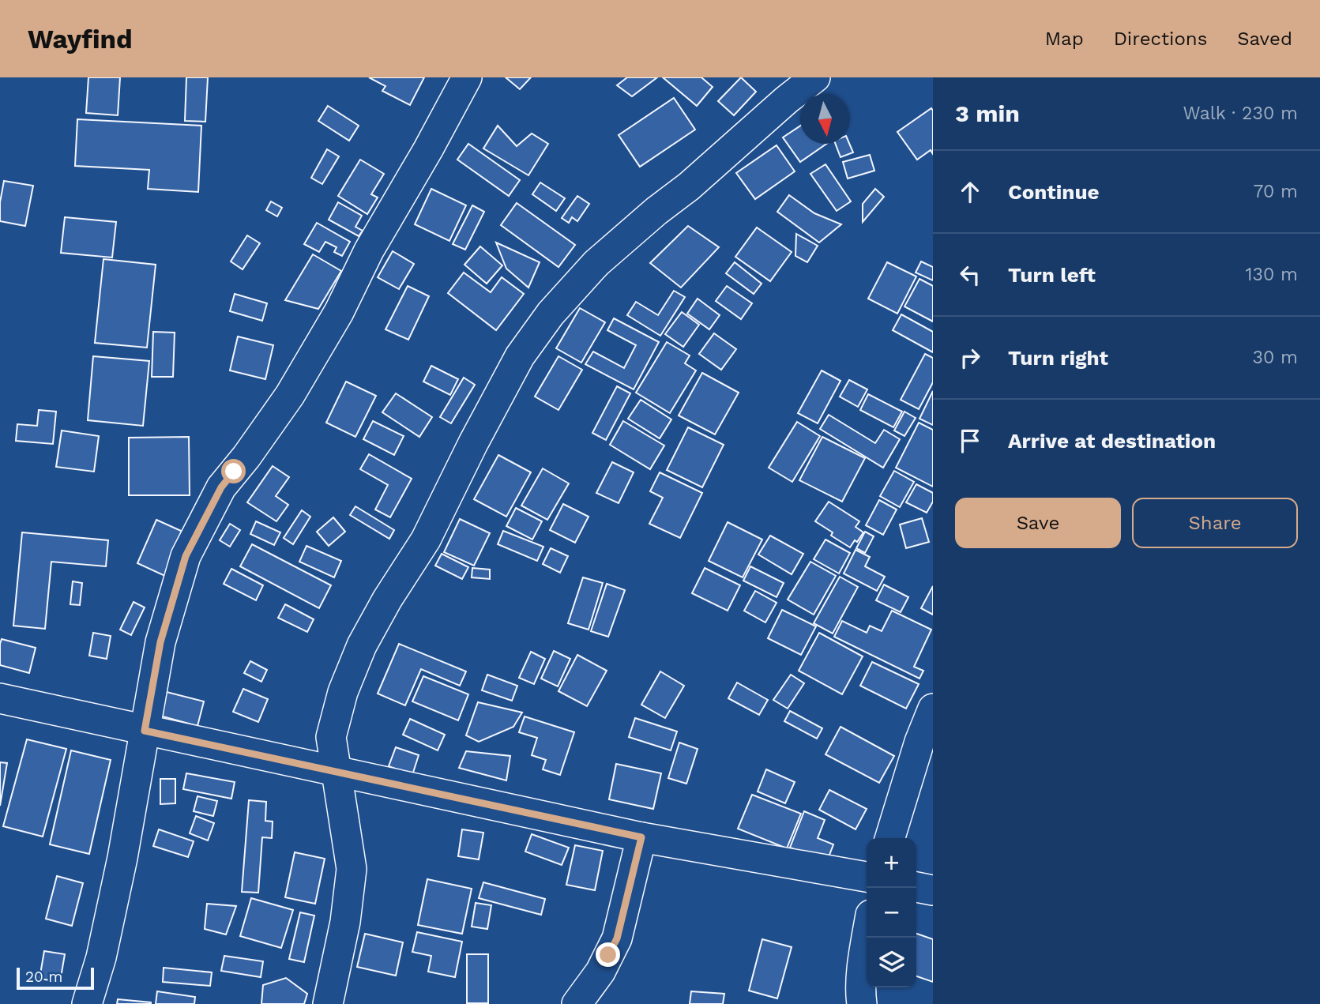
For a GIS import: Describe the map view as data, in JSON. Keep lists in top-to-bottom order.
{
  "scale_bar": "20 m",
  "north": "bottom",
  "page": {
    "header": "Wayfind",
    "nav": ["Map", "Directions", "Saved"],
    "heading": ["3 min", "Walk · 230 m"],
    "list": [
      ["Continue", "70 m"],
      ["Turn left", "130 m"],
      ["Turn right", "30 m"],
      "Arrive at destination"
    ],
    "buttons": ["Save", "Share"],
    "map_buttons": ["+", "−"],
    "scale": "20 m"
  }
}
